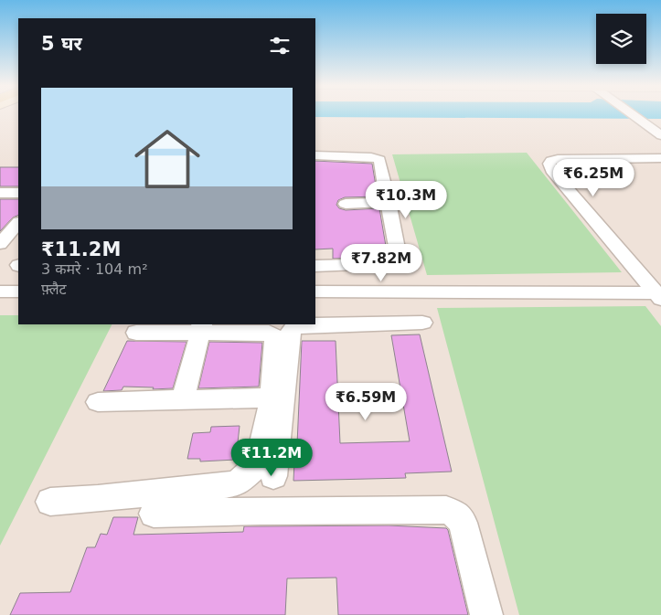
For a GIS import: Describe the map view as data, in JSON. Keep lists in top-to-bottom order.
{
  "page": {
    "heading": "5 घर",
    "list": [
      {
        "name": "₹11.2M",
        "note": "3 कमरे · 104 m² · फ़्लैट"
      }
    ],
    "price": [
      "₹6.25M",
      "₹10.3M",
      "₹7.82M",
      "₹6.59M",
      "₹11.2M"
    ]
  }
}
